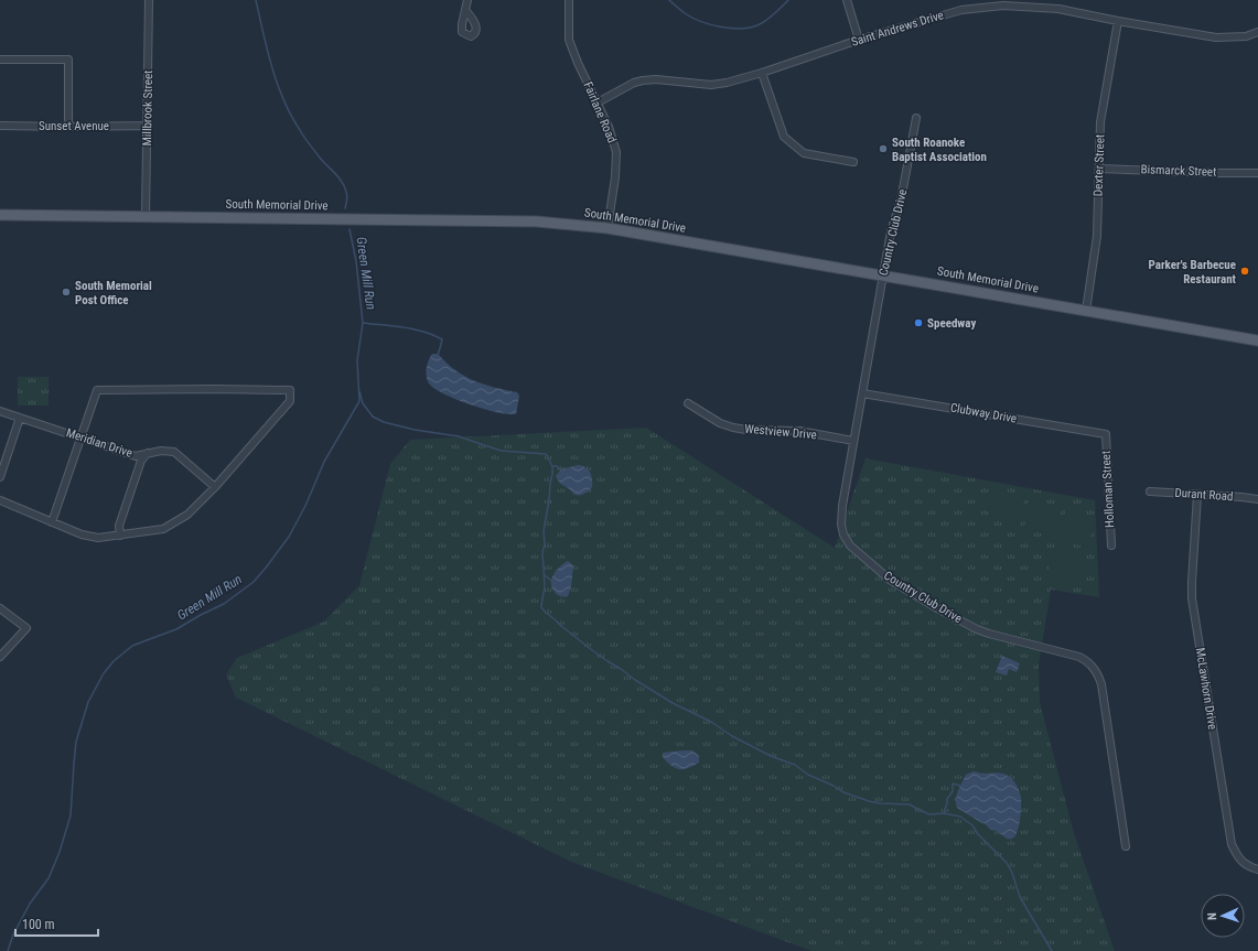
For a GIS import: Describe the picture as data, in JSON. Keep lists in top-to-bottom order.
{
  "streets": {
    "main road": ["South Memorial Drive"],
    "street": [
      "Saint Andrews Drive",
      "Millbrook Street",
      "Fairlane Road",
      "Sunset Avenue",
      "Dexter Street",
      "Bismarck Street",
      "Country Club Drive",
      "Clubway Drive",
      "Westview Drive",
      "Meridian Drive",
      "Holloman Street",
      "Durant Road",
      "McLawhorn Drive"
    ]
  },
  "crossings": [
    ["Saint Andrews Drive", "Fairlane Road"],
    ["Saint Andrews Drive", "Dexter Street"],
    ["Millbrook Street", "Sunset Avenue"],
    ["Millbrook Street", "South Memorial Drive"],
    ["Fairlane Road", "South Memorial Drive"],
    ["Dexter Street", "Bismarck Street"],
    ["Dexter Street", "South Memorial Drive"],
    ["South Memorial Drive", "Country Club Drive"],
    ["Country Club Drive", "Clubway Drive"],
    ["Country Club Drive", "Westview Drive"],
    ["Clubway Drive", "Holloman Street"],
    ["Durant Road", "McLawhorn Drive"]
  ],
  "water": ["Green Mill Run"],
  "places": [
    "South Roanoke Baptist Association",
    "Parker's Barbecue Restaurant",
    "South Memorial Post Office",
    "Speedway"
  ],
  "scale_bar": "100 m",
  "north": "left"
}
